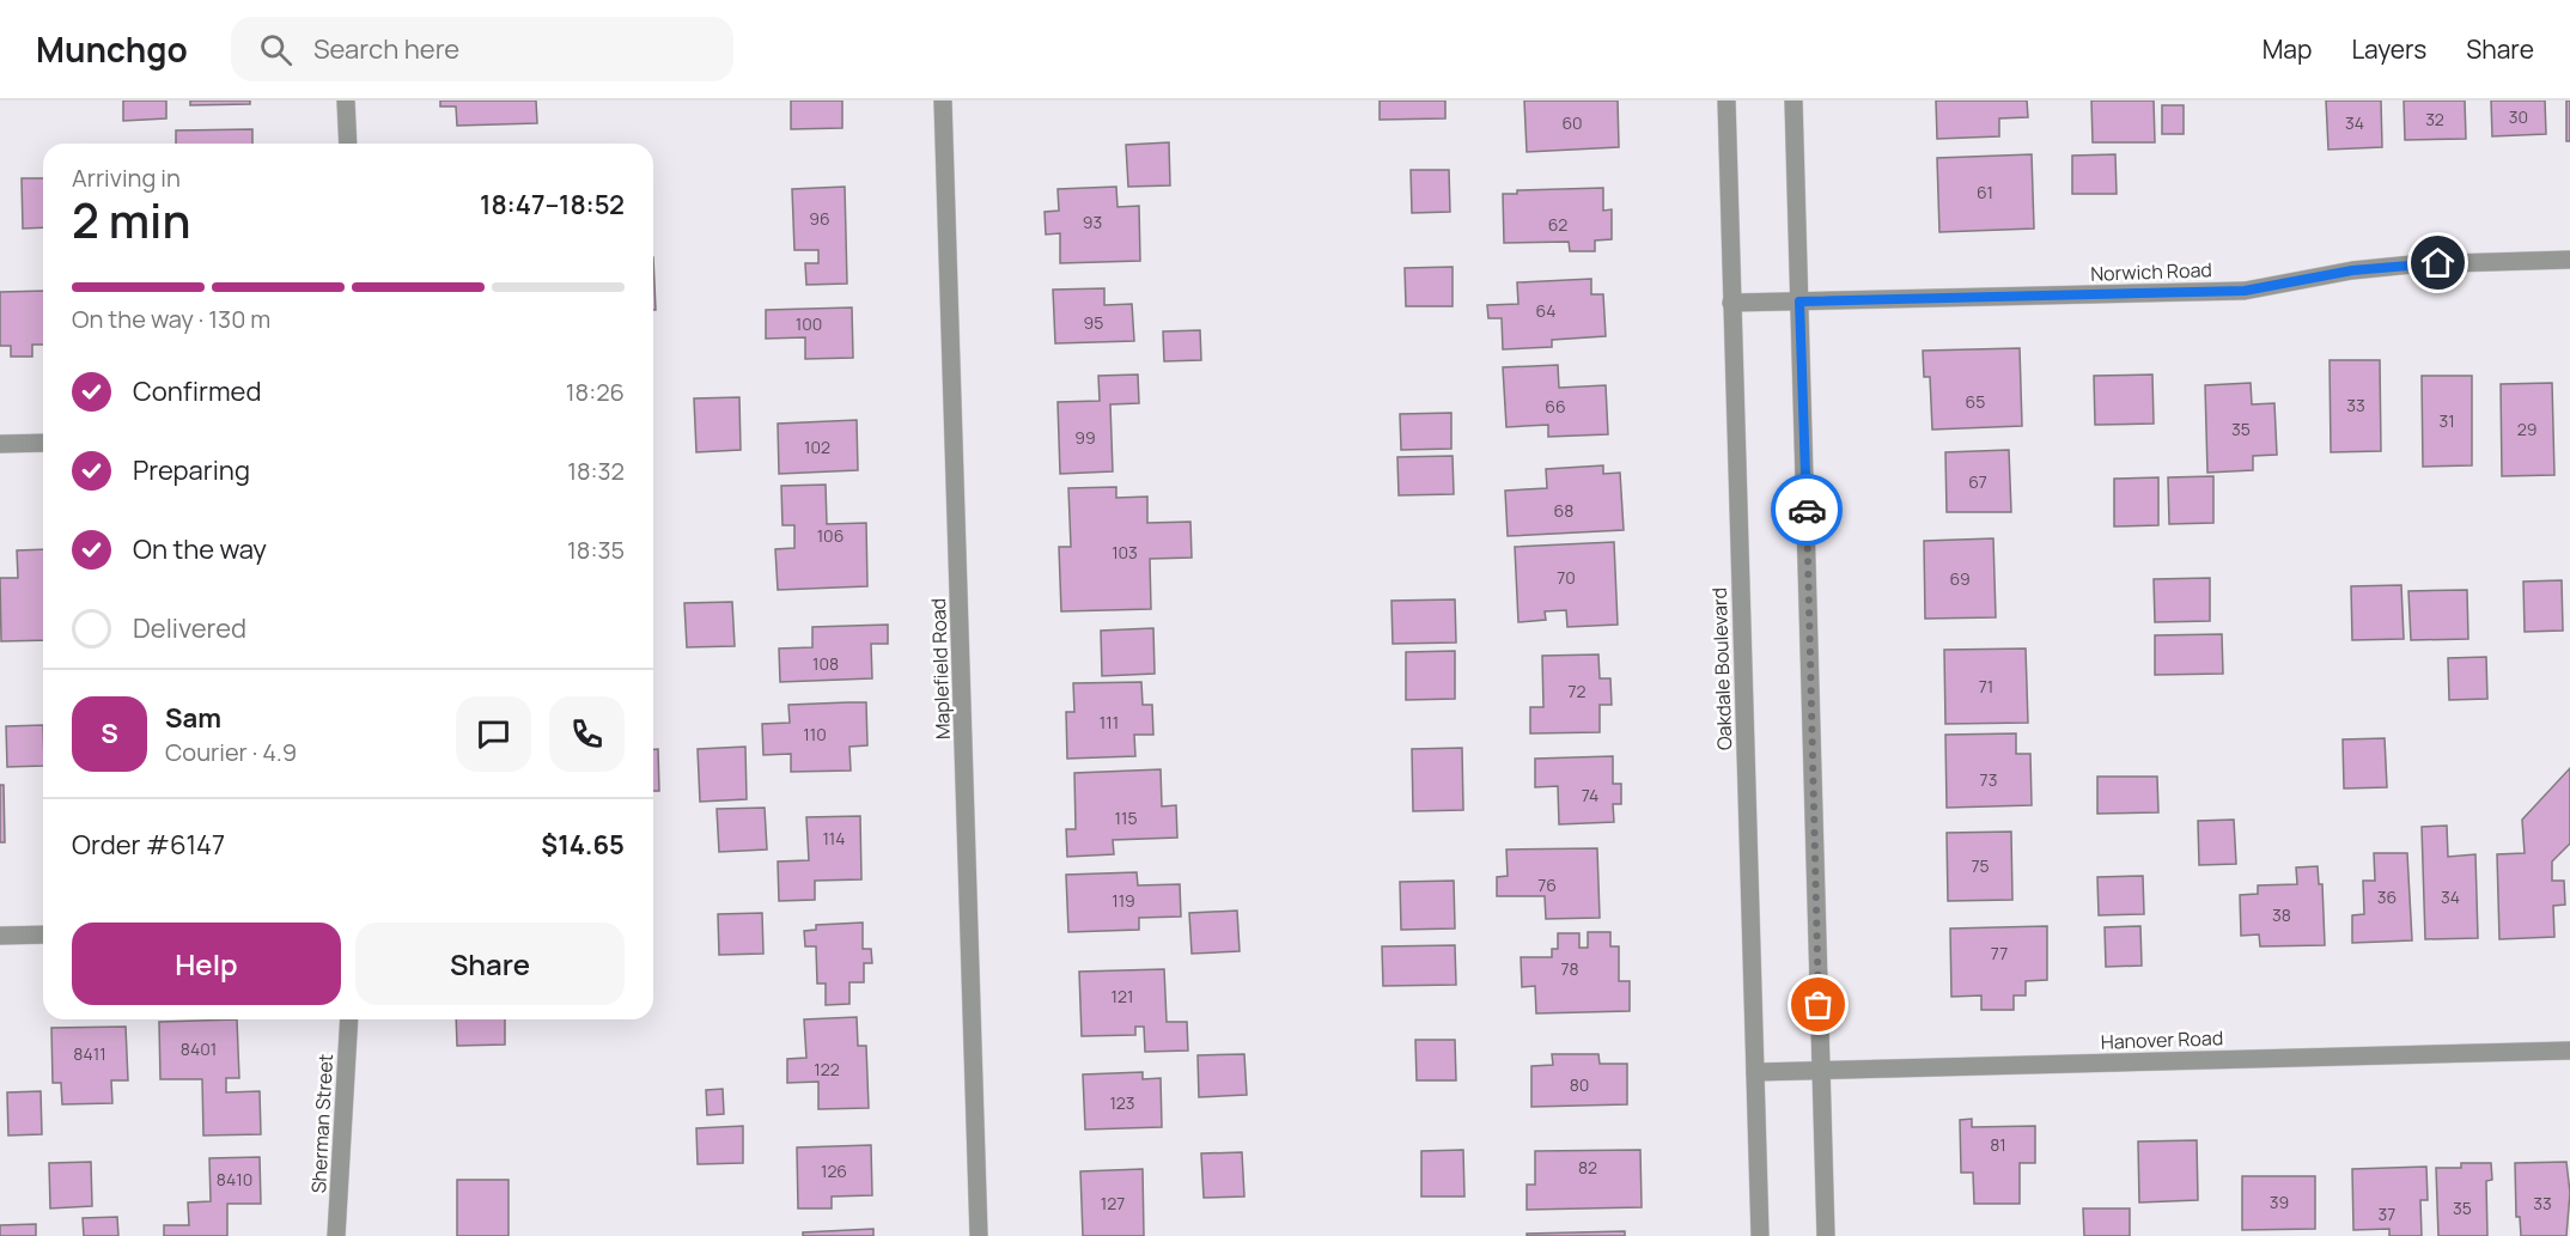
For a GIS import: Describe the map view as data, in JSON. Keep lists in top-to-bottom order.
{
  "streets": {
    "street": [
      "Norwich Road",
      "Maplefield Road",
      "Oakdale Boulevard",
      "Hanover Road",
      "Sherman Street"
    ]
  },
  "crossings": [
    ["Norwich Road", "Oakdale Boulevard"],
    ["Oakdale Boulevard", "Hanover Road"]
  ],
  "house_numbers": [
    "30",
    "32",
    "60",
    "34",
    "61",
    "96",
    "93",
    "62",
    "64",
    "95",
    "100",
    "65",
    "33",
    "66",
    "31",
    "35",
    "29",
    "99",
    "102",
    "67",
    "68",
    "106",
    "103",
    "70",
    "69",
    "108",
    "71",
    "72",
    "111",
    "110",
    "73",
    "74",
    "115",
    "114",
    "75",
    "76",
    "36",
    "34",
    "119",
    "38",
    "77",
    "78",
    "121",
    "8401",
    "8411",
    "122",
    "80",
    "123",
    "81",
    "82",
    "126",
    "8410",
    "39",
    "127",
    "33",
    "35",
    "37"
  ],
  "page": {
    "header": "Munchgo",
    "search": "Search here",
    "nav": ["Map", "Layers", "Share"],
    "heading": ["2 min", "Arriving in", "18:47–18:52"],
    "panel": [
      "Sam",
      "Courier · 4.9",
      "Order #6147",
      "$14.65"
    ],
    "bar": "On the way · 130 m",
    "list": [
      ["Confirmed", "18:26"],
      ["Preparing", "18:32"],
      ["On the way", "18:35"],
      "Delivered"
    ],
    "round": "S",
    "buttons": ["Help", "Share"]
  }
}
